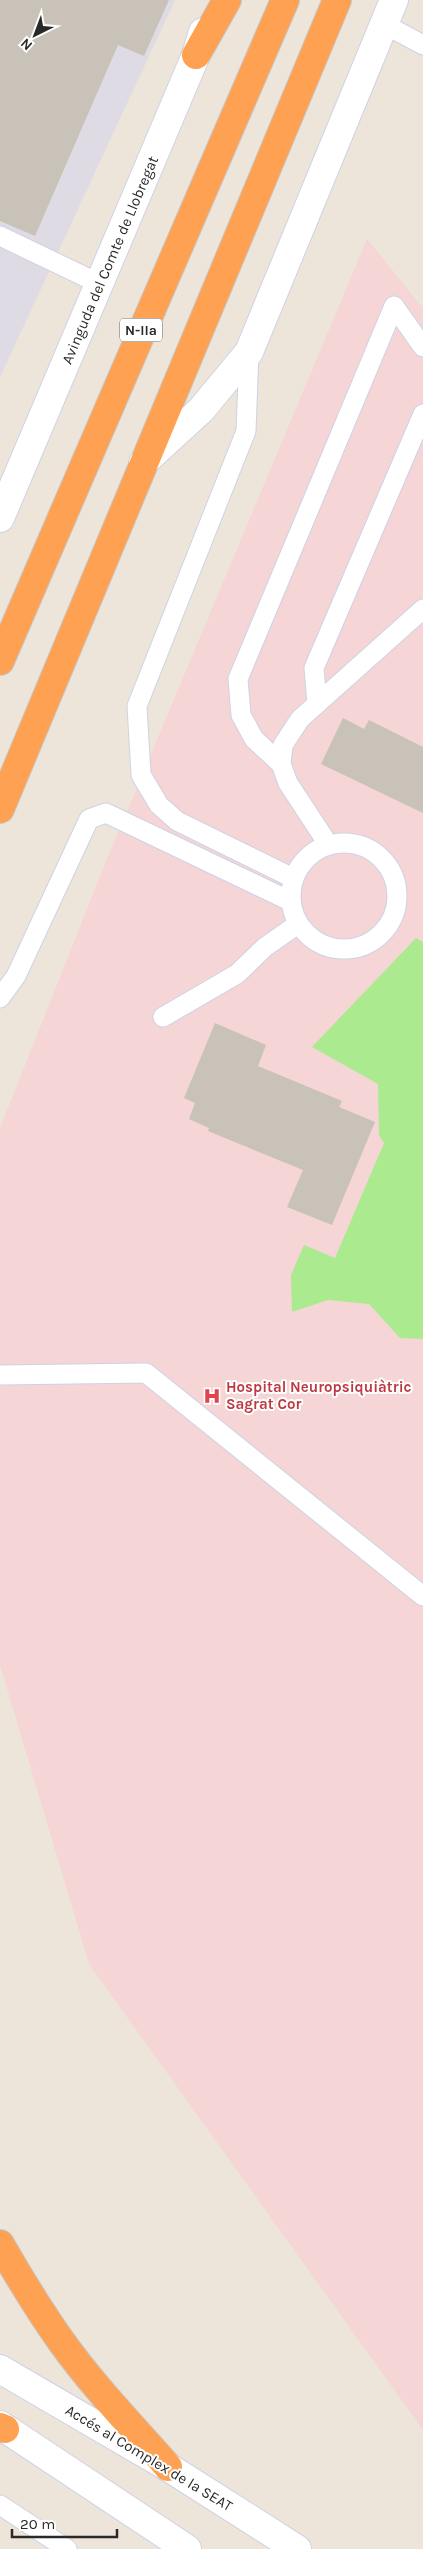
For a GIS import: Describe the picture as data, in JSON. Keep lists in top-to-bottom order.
{
  "streets": {
    "highway": ["N-IIa"],
    "street": ["Avinguda del Comte de Llobregat", "Accés al Complex de la SEAT"]
  },
  "places": {
    "hospital": ["Hospital Neuropsiquiàtric Sagrat Cor"]
  },
  "scale_bar": "20 m",
  "north": "bottom left"
}
